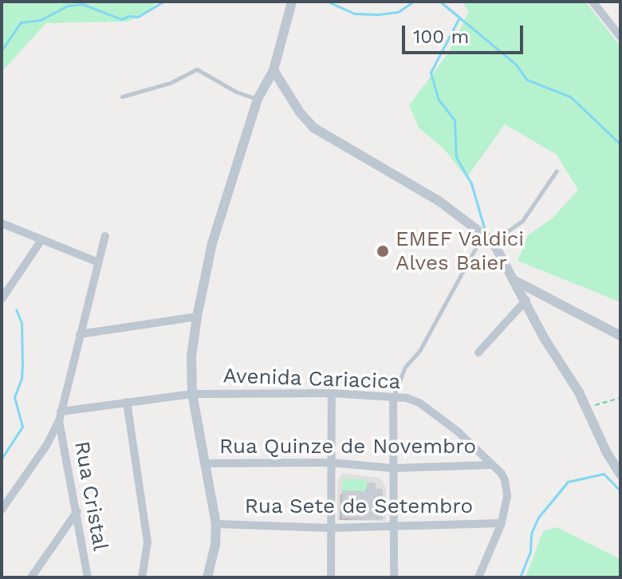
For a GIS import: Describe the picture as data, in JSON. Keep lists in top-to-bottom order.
{
  "streets": {
    "street": [
      "Avenida Cariacica",
      "Rua Quinze de Novembro",
      "Rua Cristal",
      "Rua Sete de Setembro"
    ]
  },
  "crossings": [
    ["Avenida Cariacica", "Rua Quinze de Novembro"],
    ["Avenida Cariacica", "Rua Cristal"],
    ["Avenida Cariacica", "Rua Sete de Setembro"]
  ],
  "places": ["EMEF Valdici Alves Baier"],
  "scale_bar": "100 m"
}
